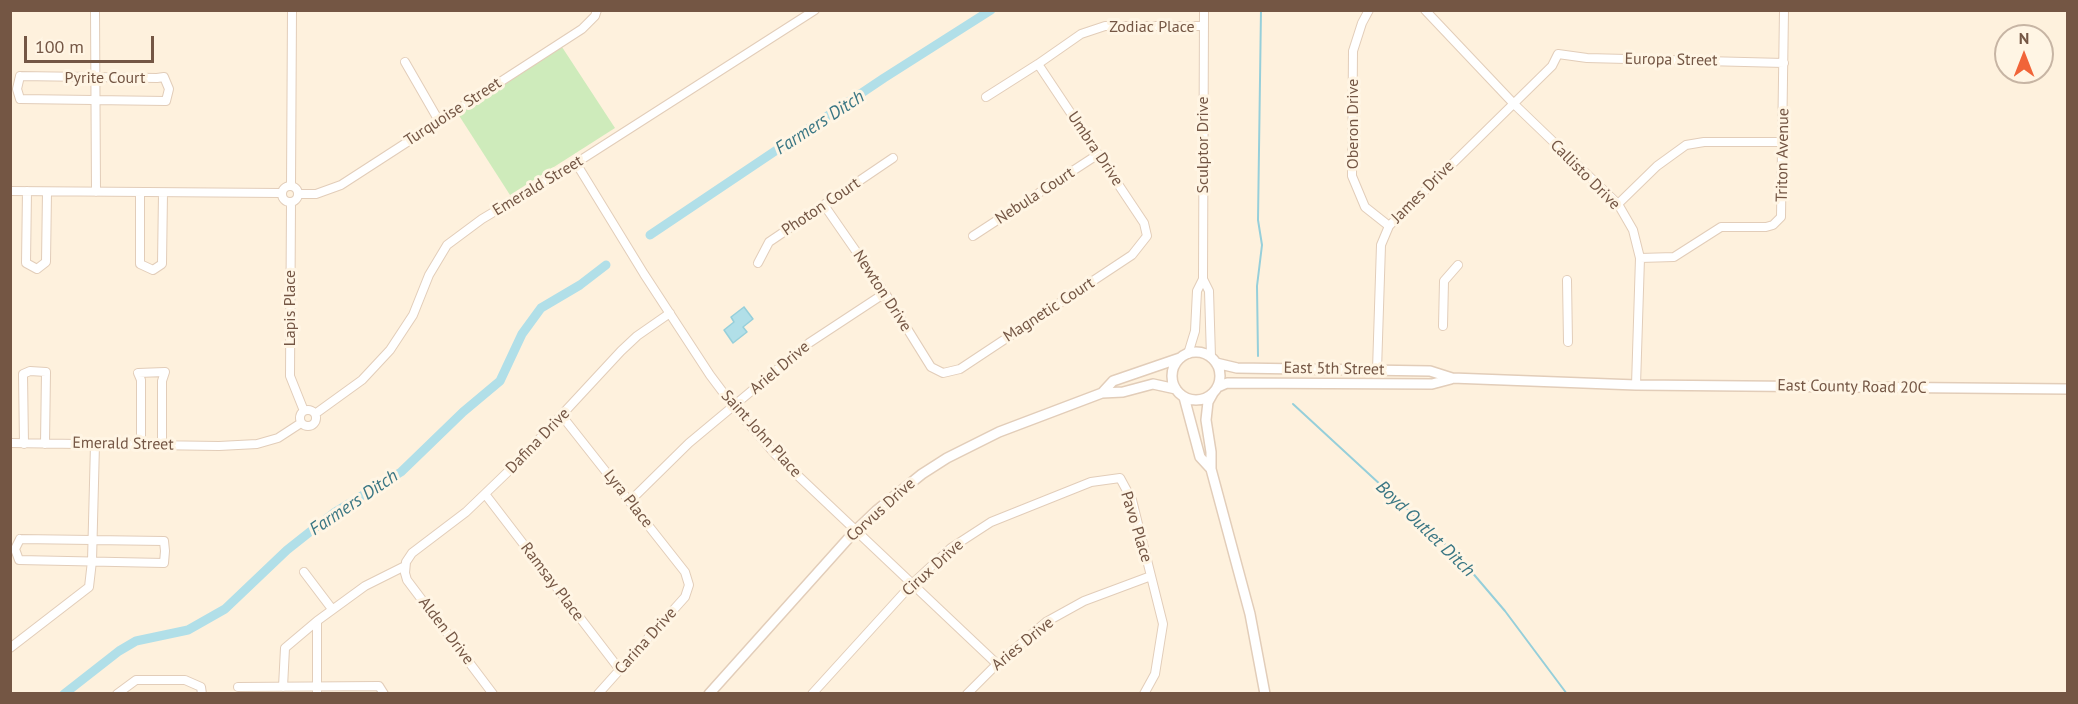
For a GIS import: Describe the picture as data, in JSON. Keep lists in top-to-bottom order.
{
  "streets": {
    "street": [
      "Zodiac Place",
      "Europa Street",
      "Pyrite Court",
      "Turquoise Street",
      "Oberon Drive",
      "Sculptor Drive",
      "Umbra Drive",
      "Triton Avenue",
      "Callisto Drive",
      "Emerald Street",
      "James Drive",
      "Nebula Court",
      "Photon Court",
      "Newton Drive",
      "Lapis Place",
      "Magnetic Court",
      "Ariel Drive",
      "East 5th Street",
      "East County Road 20C",
      "Saint John Place",
      "Dafina Drive",
      "Lyra Place",
      "Corvus Drive",
      "Pavo Place",
      "Cirux Drive",
      "Ramsay Place",
      "Alden Drive",
      "Carina Drive",
      "Aries Drive"
    ]
  },
  "crossings": [
    ["Zodiac Place", "Sculptor Drive"],
    ["Zodiac Place", "Umbra Drive"],
    ["Europa Street", "Triton Avenue"],
    ["Europa Street", "James Drive"],
    ["Turquoise Street", "Lapis Place"],
    ["Oberon Drive", "James Drive"],
    ["Sculptor Drive", "East 5th Street"],
    ["Sculptor Drive", "Corvus Drive"],
    ["Umbra Drive", "Nebula Court"],
    ["Umbra Drive", "Magnetic Court"],
    ["Triton Avenue", "Callisto Drive"],
    ["Callisto Drive", "James Drive"],
    ["Callisto Drive", "East 5th Street"],
    ["Callisto Drive", "East County Road 20C"],
    ["Emerald Street", "Lapis Place"],
    ["Emerald Street", "Saint John Place"],
    ["James Drive", "East 5th Street"],
    ["Photon Court", "Newton Drive"],
    ["Newton Drive", "Magnetic Court"],
    ["Newton Drive", "Ariel Drive"],
    ["Ariel Drive", "Saint John Place"],
    ["Ariel Drive", "Lyra Place"],
    ["East 5th Street", "East County Road 20C"],
    ["East 5th Street", "Corvus Drive"],
    ["Saint John Place", "Dafina Drive"],
    ["Saint John Place", "Corvus Drive"],
    ["Saint John Place", "Cirux Drive"],
    ["Saint John Place", "Aries Drive"],
    ["Dafina Drive", "Lyra Place"],
    ["Dafina Drive", "Ramsay Place"],
    ["Dafina Drive", "Alden Drive"],
    ["Lyra Place", "Carina Drive"],
    ["Pavo Place", "Cirux Drive"],
    ["Pavo Place", "Aries Drive"],
    ["Ramsay Place", "Carina Drive"]
  ],
  "water": ["Farmers Ditch", "Boyd Outlet Ditch"],
  "scale_bar": "100 m",
  "north": "top"
}
